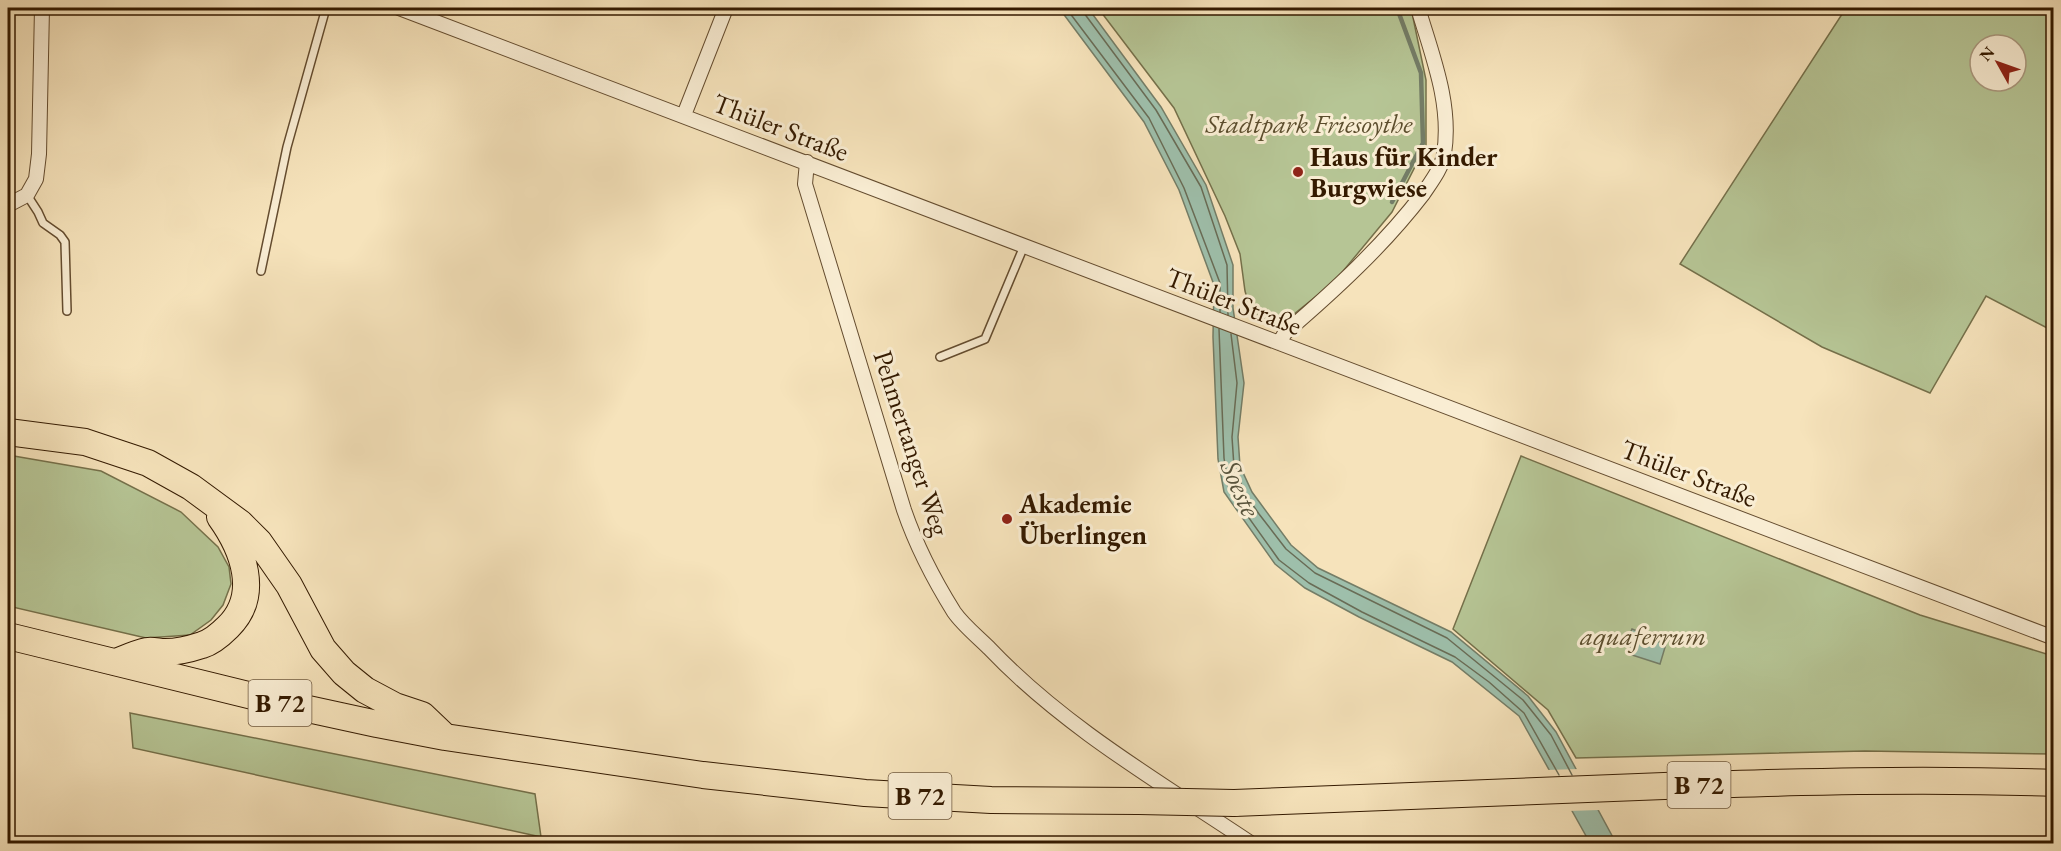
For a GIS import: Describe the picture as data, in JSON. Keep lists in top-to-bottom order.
{
  "streets": {
    "highway": ["B 72"],
    "street": ["Thüler Straße", "Pehmertanger Weg"]
  },
  "crossings": [
    ["Thüler Straße", "Pehmertanger Weg"]
  ],
  "water": ["Soeste"],
  "parks": ["Stadtpark Friesoythe", "aquaferrum"],
  "places": ["Haus für Kinder Burgwiese", "Akademie Überlingen"],
  "north": "top left"
}
